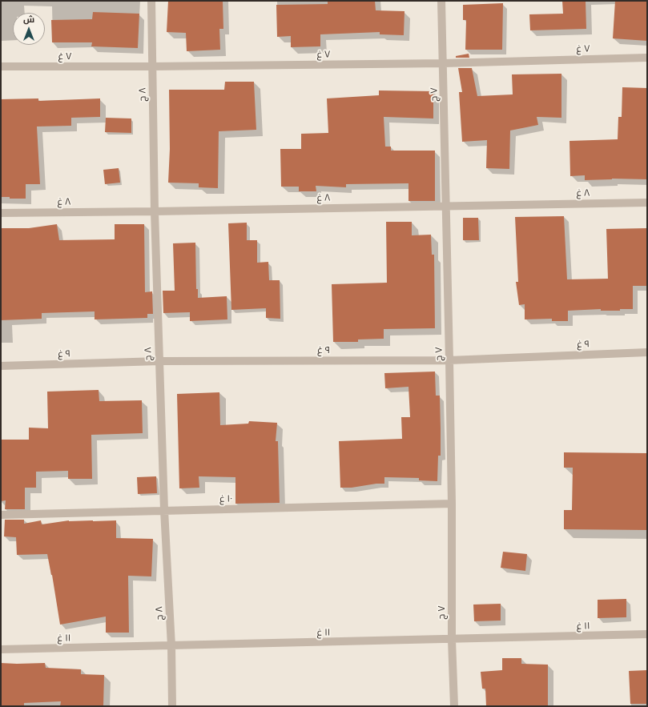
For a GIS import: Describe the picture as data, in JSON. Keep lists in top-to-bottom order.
{
  "streets": {
    "street": [
      "٧ غ",
      "٨ ج",
      "٧ ج",
      "٨ غ",
      "٩ غ",
      "١٠ غ",
      "١١ غ"
    ]
  },
  "crossings": [
    ["٧ غ", "٨ ج"],
    ["٧ غ", "٧ ج"],
    ["٨ ج", "٨ غ"],
    ["٨ ج", "٩ غ"],
    ["٨ ج", "١٠ غ"],
    ["٨ ج", "١١ غ"],
    ["٧ ج", "٨ غ"],
    ["٧ ج", "٩ غ"],
    ["٧ ج", "١٠ غ"],
    ["٧ ج", "١١ غ"]
  ],
  "north": "top"
}
